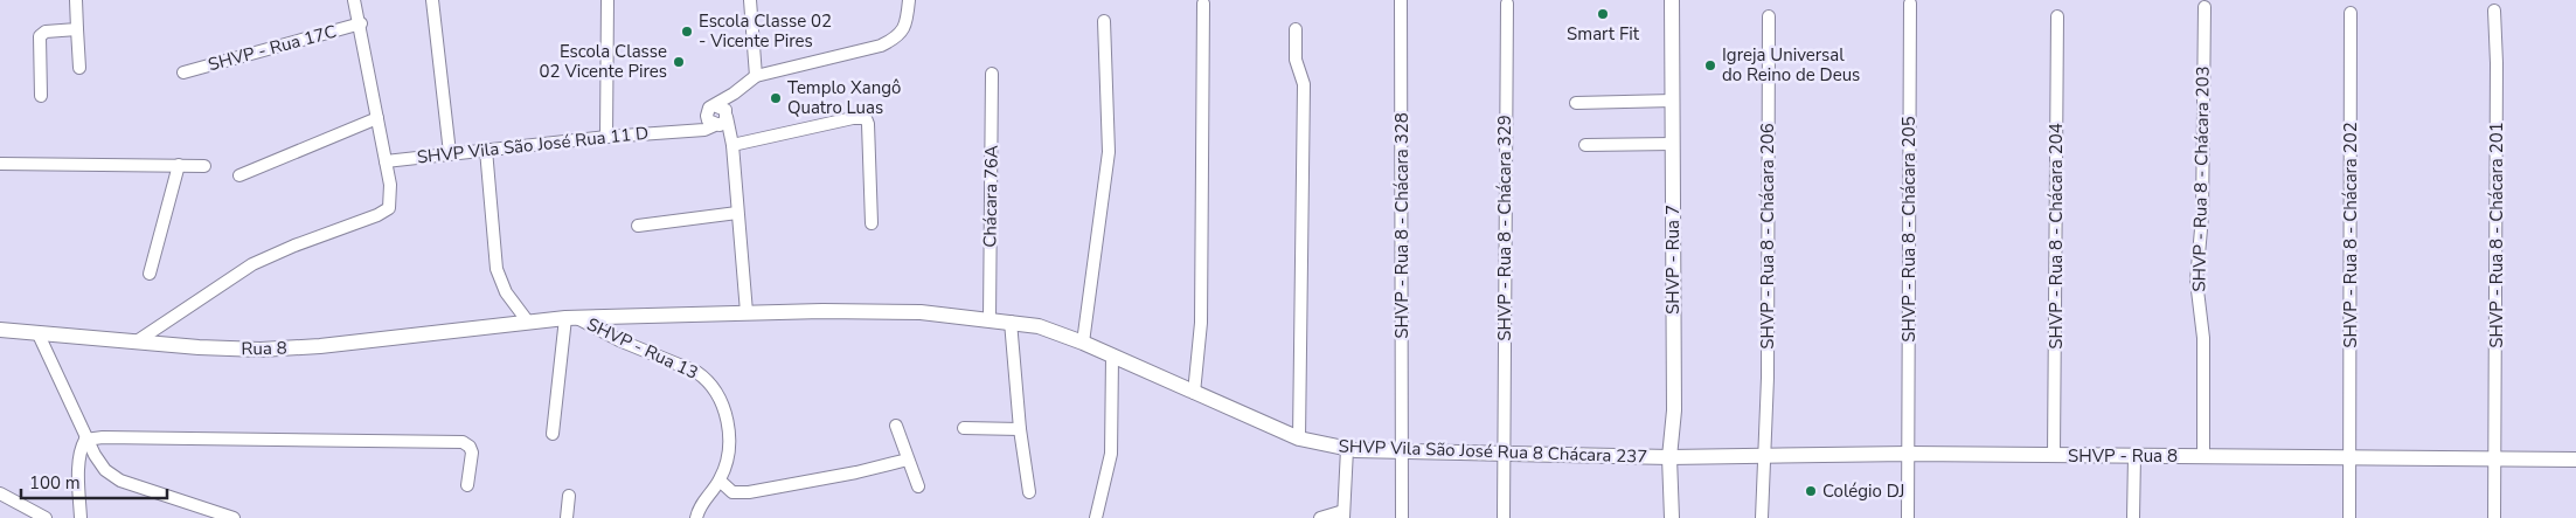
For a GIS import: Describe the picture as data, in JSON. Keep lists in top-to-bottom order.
{
  "streets": {
    "street": [
      "SHVP - Rua 17C",
      "SHVP Vila São José Rua 11 D",
      "SHVP - Rua 8 - Chácara 203",
      "Chácara 76A",
      "SHVP - Rua 8 - Chácara 328",
      "SHVP - Rua 8 - Chácara 329",
      "SHVP - Rua 8 - Chácara 205",
      "SHVP - Rua 8 - Chácara 202",
      "SHVP - Rua 8 - Chácara 201",
      "SHVP - Rua 8 - Chácara 206",
      "SHVP - Rua 8 - Chácara 204",
      "SHVP - Rua 7",
      "Rua 8",
      "SHVP - Rua 13",
      "SHVP Vila São José Rua 8 Chácara 237",
      "SHVP - Rua 8"
    ]
  },
  "crossings": [
    ["SHVP - Rua 8 - Chácara 203", "SHVP - Rua 8"],
    ["Chácara 76A", "SHVP Vila São José Rua 8 Chácara 237"],
    ["SHVP - Rua 8 - Chácara 328", "SHVP Vila São José Rua 8 Chácara 237"],
    ["SHVP - Rua 8 - Chácara 329", "SHVP Vila São José Rua 8 Chácara 237"],
    ["SHVP - Rua 8 - Chácara 205", "SHVP - Rua 8"],
    ["SHVP - Rua 8 - Chácara 202", "SHVP - Rua 8"],
    ["SHVP - Rua 8 - Chácara 201", "SHVP - Rua 8"],
    ["SHVP - Rua 8 - Chácara 206", "SHVP - Rua 8"],
    ["SHVP - Rua 8 - Chácara 204", "SHVP - Rua 8"],
    ["SHVP - Rua 7", "SHVP Vila São José Rua 8 Chácara 237"],
    ["SHVP - Rua 7", "SHVP - Rua 8"],
    ["Rua 8", "SHVP - Rua 13"],
    ["Rua 8", "SHVP Vila São José Rua 8 Chácara 237"],
    ["SHVP - Rua 13", "SHVP Vila São José Rua 8 Chácara 237"],
    ["SHVP Vila São José Rua 8 Chácara 237", "SHVP - Rua 8"]
  ],
  "places": [
    "Smart Fit",
    "Escola Classe 02 - Vicente Pires",
    "Escola Classe 02 Vicente Pires",
    "Igreja Universal do Reino de Deus",
    "Templo Xangô Quatro Luas",
    "Colégio DJ"
  ],
  "scale_bar": "100 m"
}
